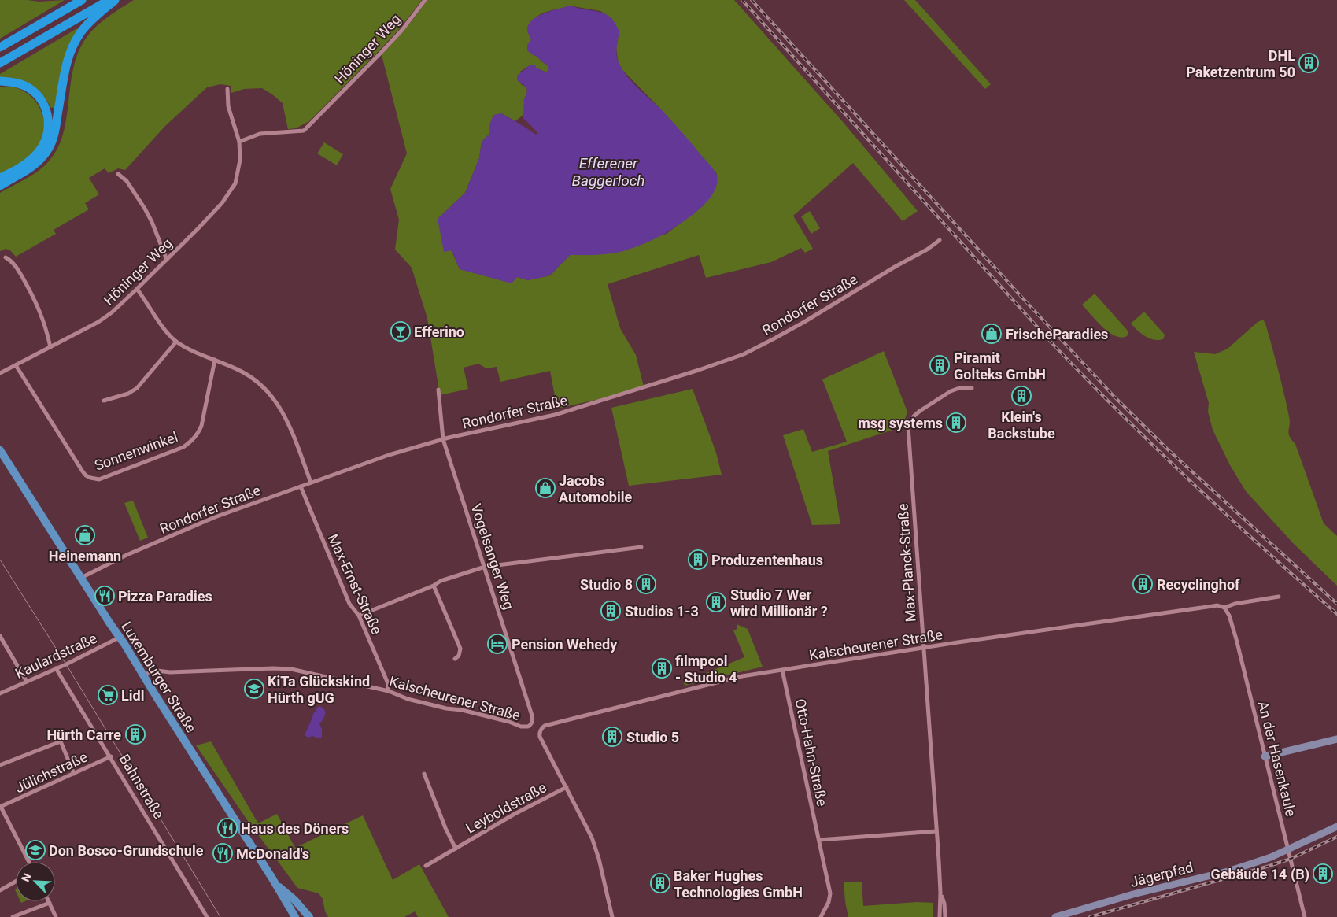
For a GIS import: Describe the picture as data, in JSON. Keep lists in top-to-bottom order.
{
  "streets": {
    "main road": ["Luxemburger Straße", "Jägerpfad"],
    "street": [
      "Höninger Weg",
      "Rondorfer Straße",
      "Sonnenwinkel",
      "Vogelsanger Weg",
      "Max-Planck-Straße",
      "Max-Ernst-Straße",
      "Kalscheurener Straße",
      "Kaulardstraße",
      "Otto-Hahn-Straße",
      "An der Hasenkaule",
      "Jülichstraße",
      "Bahnstraße",
      "Leyboldstraße"
    ]
  },
  "crossings": [
    ["Höninger Weg", "Sonnenwinkel"],
    ["Rondorfer Straße", "Vogelsanger Weg"],
    ["Rondorfer Straße", "Max-Ernst-Straße"],
    ["Rondorfer Straße", "Luxemburger Straße"],
    ["Vogelsanger Weg", "Kalscheurener Straße"],
    ["Max-Planck-Straße", "Kalscheurener Straße"],
    ["Max-Ernst-Straße", "Kalscheurener Straße"],
    ["Kalscheurener Straße", "Luxemburger Straße"],
    ["Kalscheurener Straße", "Otto-Hahn-Straße"],
    ["Kalscheurener Straße", "An der Hasenkaule"],
    ["Kalscheurener Straße", "Leyboldstraße"],
    ["Kaulardstraße", "Luxemburger Straße"],
    ["Kaulardstraße", "Bahnstraße"],
    ["Jülichstraße", "Bahnstraße"]
  ],
  "water": ["Efferener Baggerloch"],
  "places": {
    "building": [
      "DHL Paketzentrum 50",
      "Piramit Golteks GmbH",
      "Klein's Backstube",
      "msg systems",
      "Produzentenhaus",
      "Studio 8",
      "Recyclinghof",
      "Studio 7 Wer wird Millionär ?",
      "Studios 1-3",
      "filmpool - Studio 4",
      "Hürth Carre",
      "Studio 5",
      "Gebäude 14 (B)",
      "Baker Hughes Technologies GmbH"
    ],
    "bar": ["Efferino"],
    "shop": ["FrischeParadies", "Jacobs Automobile", "Heinemann"],
    "restaurant": ["Pizza Paradies", "Haus des Döners", "McDonald's"],
    "hotel": ["Pension Wehedy"],
    "school or university": ["KiTa Glückskind Hürth gUG", "Don Bosco-Grundschule"],
    "supermarket": ["Lidl"]
  },
  "north": "top left"
}
